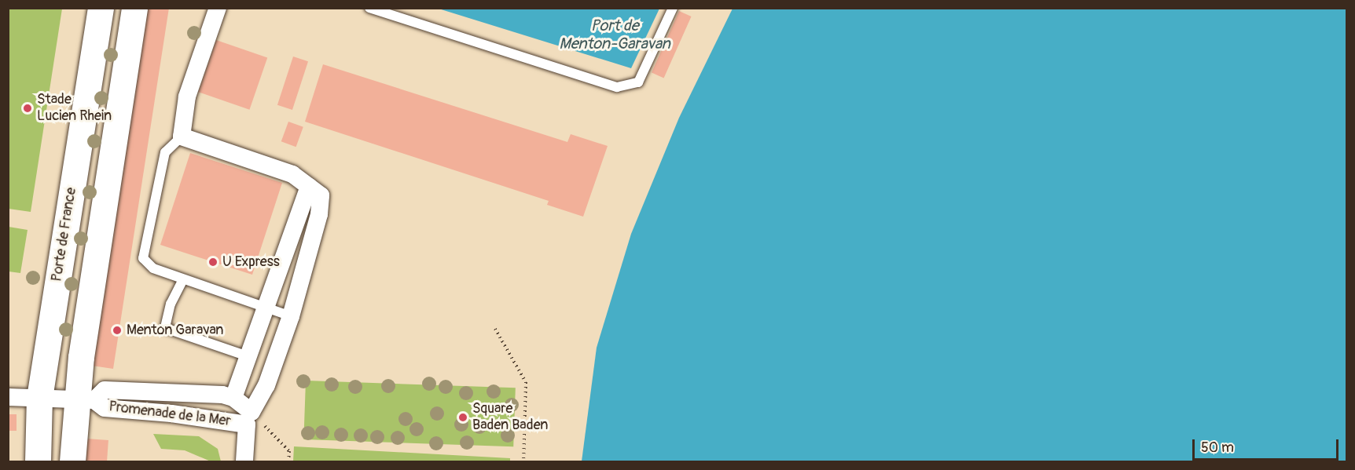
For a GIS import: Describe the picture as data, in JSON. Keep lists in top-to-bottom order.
{
  "streets": {
    "main road": ["Porte de France"],
    "street": ["Promenade de la Mer"]
  },
  "crossings": [
    ["Porte de France", "Promenade de la Mer"]
  ],
  "water": ["Port de Menton-Garavan"],
  "places": [
    "Stade Lucien Rhein",
    "U Express",
    "Menton Garavan",
    "Square Baden Baden"
  ],
  "scale_bar": "50 m"
}
